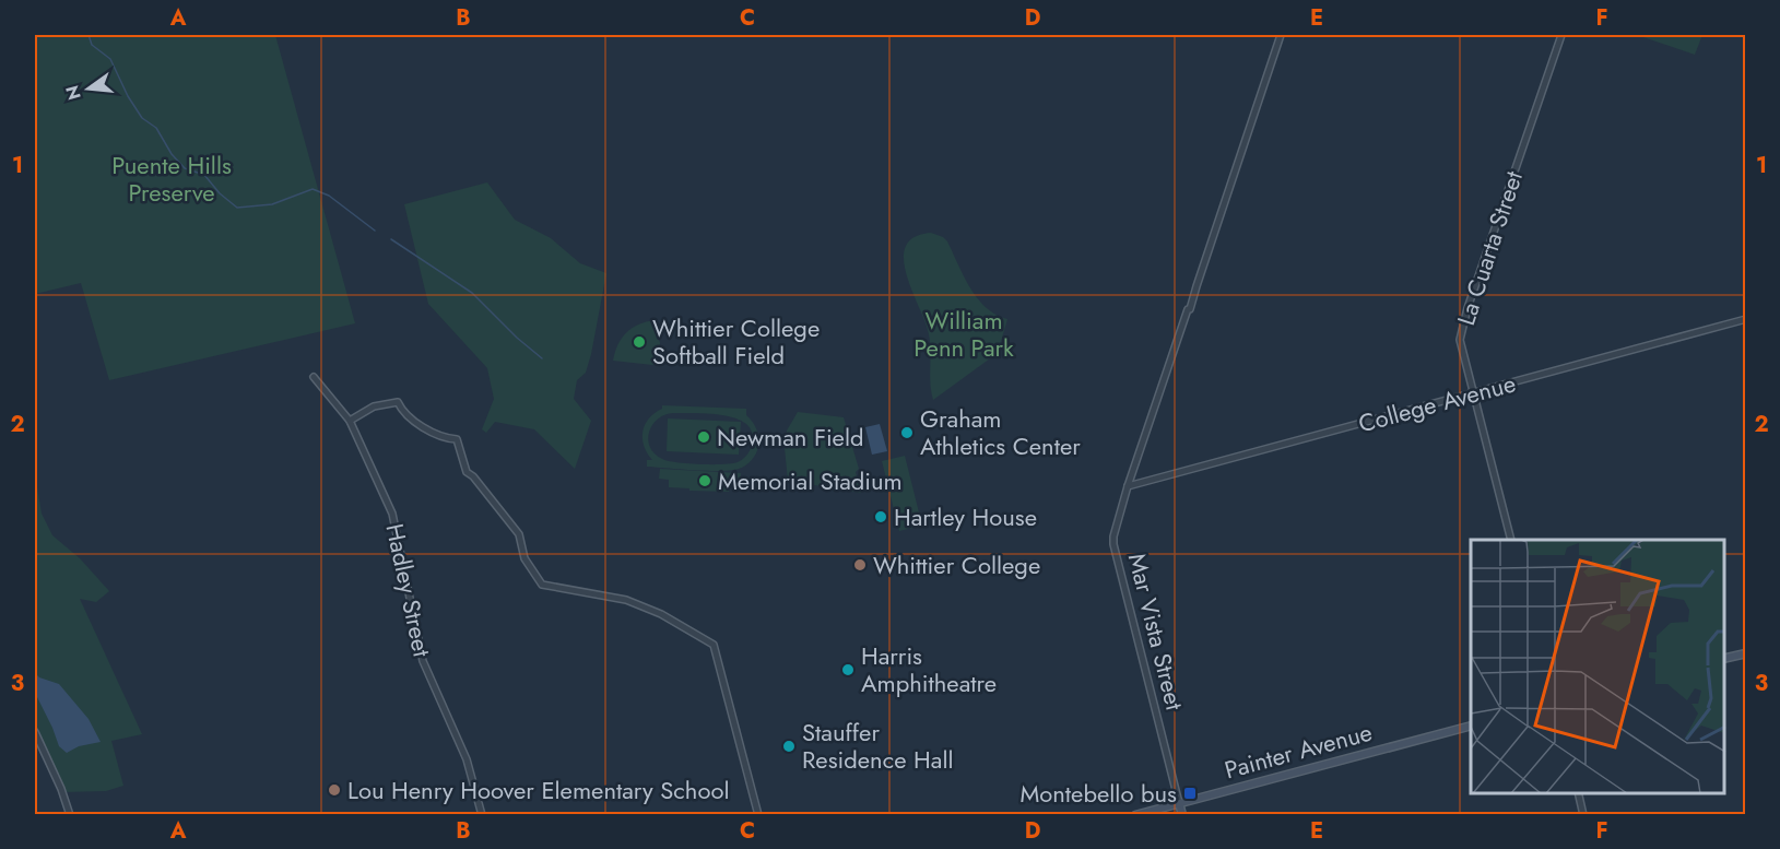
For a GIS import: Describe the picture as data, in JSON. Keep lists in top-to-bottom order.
{
  "streets": {
    "main road": ["Mar Vista Street", "Painter Avenue"],
    "street": ["La Cuarta Street", "College Avenue", "Hadley Street"]
  },
  "crossings": [
    ["La Cuarta Street", "College Avenue"],
    ["College Avenue", "Mar Vista Street"],
    ["Mar Vista Street", "Painter Avenue"]
  ],
  "parks": ["Puente Hills Preserve", "William Penn Park"],
  "places": {
    "other": [
      "Whittier College Softball Field",
      "Graham Athletics Center",
      "Newman Field",
      "Memorial Stadium",
      "Hartley House",
      "Whittier College",
      "Harris Amphitheatre",
      "Stauffer Residence Hall",
      "Lou Henry Hoover Elementary School"
    ],
    "transit": ["Montebello bus"]
  },
  "north": "left",
  "grid": {
    "columns": [
      "A",
      "B",
      "C",
      "D",
      "E",
      "F"
    ],
    "rows": ["1", "2", "3"]
  }
}
